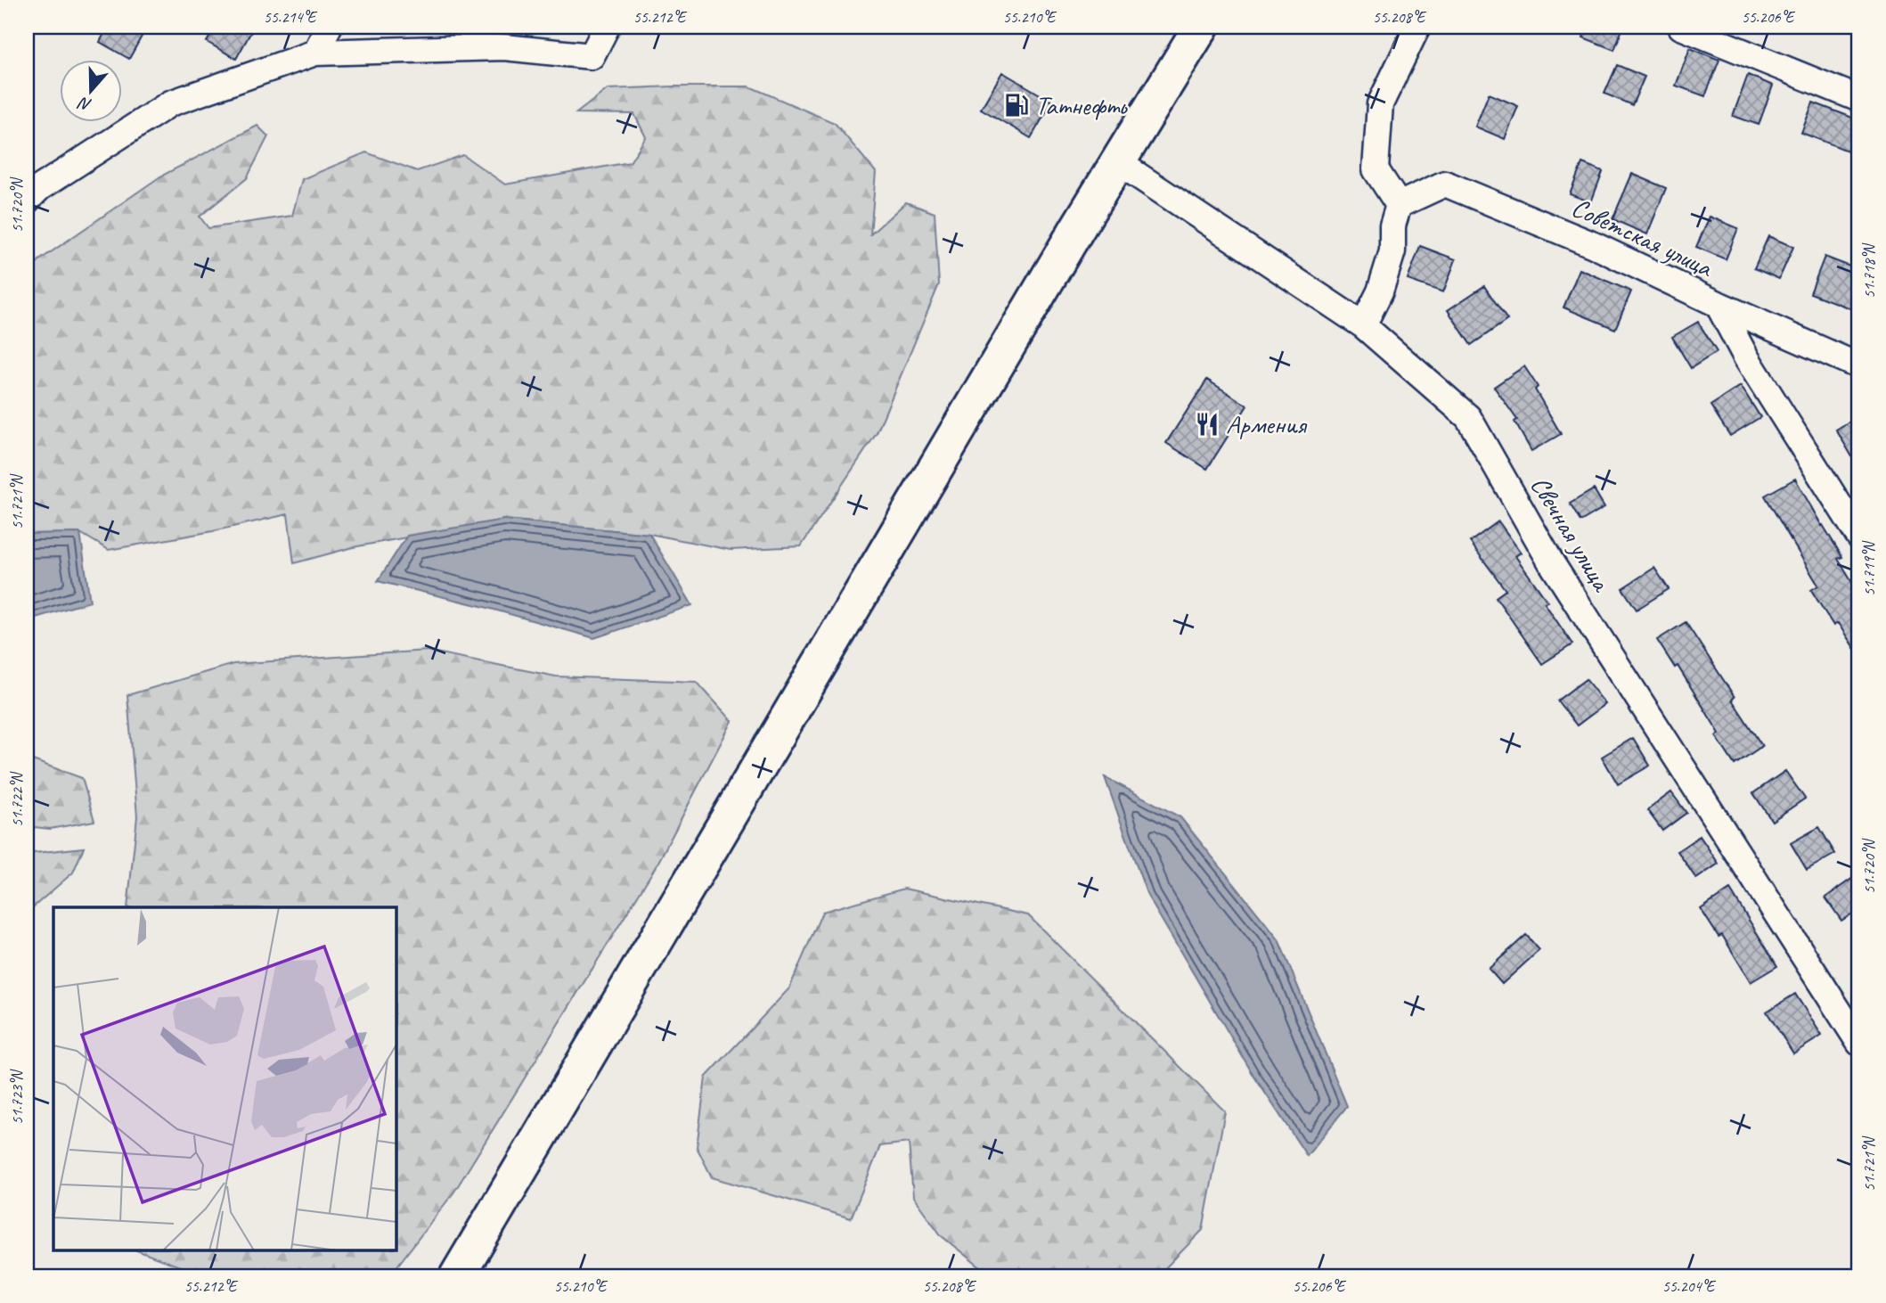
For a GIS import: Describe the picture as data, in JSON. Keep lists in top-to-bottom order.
{
  "streets": {
    "street": ["Советская улица", "Свечная улица"]
  },
  "places": {
    "fuel station": ["Татнефть"],
    "restaurant": ["Армения"]
  },
  "north": "bottom",
  "coordinates": [
    "55.214°E",
    "55.212°E",
    "55.210°E",
    "55.208°E",
    "55.206°E",
    "51.720°N",
    "51.718°N",
    "51.721°N",
    "51.719°N",
    "51.722°N",
    "51.723°N",
    "55.204°E"
  ]
}
